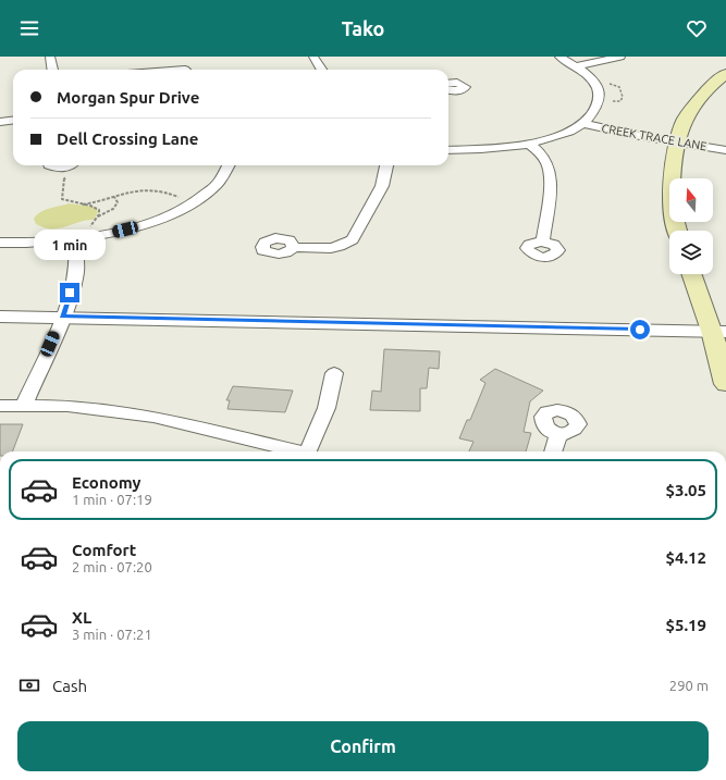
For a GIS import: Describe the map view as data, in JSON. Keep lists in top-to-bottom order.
{
  "streets": {
    "street": ["CREEK TRACE LANE"]
  },
  "north": "top",
  "page": {
    "header": "Tako",
    "banner": ["Morgan Spur Drive", "Dell Crossing Lane"],
    "bubble": "1 min",
    "list": [
      {
        "name": "Economy",
        "note": "1 min · 07:19",
        "value": "$3.05"
      },
      {
        "name": "Comfort",
        "note": "2 min · 07:20",
        "value": "$4.12"
      },
      {
        "name": "XL",
        "note": "3 min · 07:21",
        "value": "$5.19"
      }
    ],
    "pay": ["Cash", "290 m"],
    "buttons": "Confirm"
  }
}
